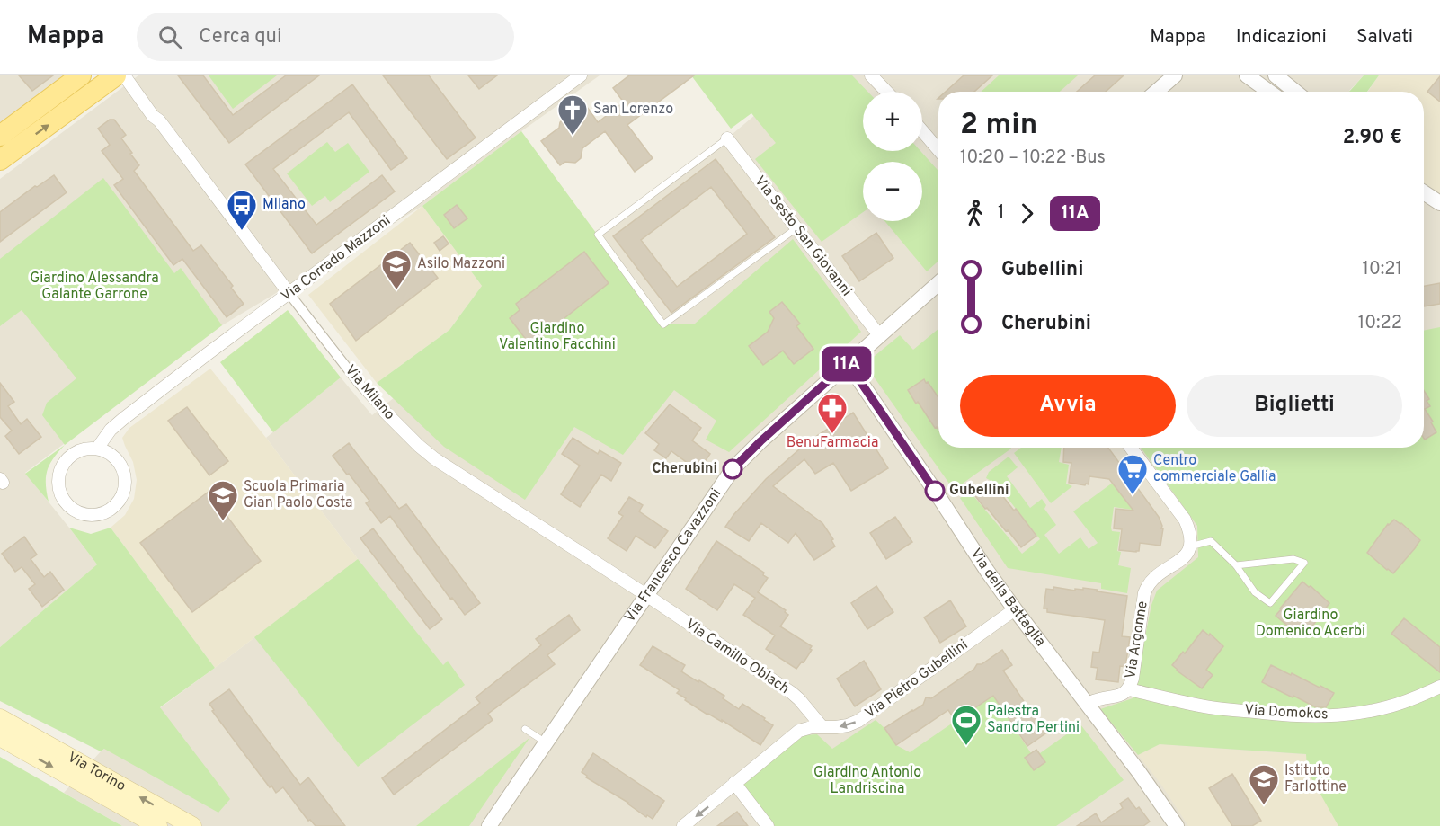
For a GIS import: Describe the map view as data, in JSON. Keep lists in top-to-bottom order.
{
  "streets": {
    "main road": ["Via Torino"],
    "street": [
      "Via Sesto San Giovanni",
      "Via Corrado Mazzoni",
      "Via Milano",
      "Via Francesco Cavazzoni",
      "Via della Battaglia",
      "Via Argonne",
      "Via Camillo Oblach",
      "Via Pietro Gubellini",
      "Via Domokos"
    ]
  },
  "crossings": [
    ["Via Sesto San Giovanni", "Via Francesco Cavazzoni"],
    ["Via Corrado Mazzoni", "Via Milano"],
    ["Via Milano", "Via Francesco Cavazzoni"],
    ["Via Milano", "Via Camillo Oblach"],
    ["Via Francesco Cavazzoni", "Via della Battaglia"],
    ["Via Francesco Cavazzoni", "Via Camillo Oblach"],
    ["Via della Battaglia", "Via Argonne"],
    ["Via della Battaglia", "Via Pietro Gubellini"],
    ["Via Argonne", "Via Domokos"],
    ["Via Camillo Oblach", "Via Pietro Gubellini"]
  ],
  "one_way": ["Via Pietro Gubellini"],
  "parks": [
    "Giardino Alessandra Galante Garrone",
    "Giardino Valentino Facchini",
    "Giardino Domenico Acerbi",
    "Giardino Antonio Landriscina"
  ],
  "places": {
    "church": ["San Lorenzo"],
    "bus stop": ["Milano"],
    "school or university": ["Asilo Mazzoni", "Scuola Primaria Gian Paolo Costa", "Istituto Farlottine"],
    "pharmacy": ["BenuFarmacia"],
    "other": ["Cherubini", "Gubellini"],
    "supermarket": ["Centro commerciale Gallia"],
    "sports": ["Palestra Sandro Pertini"]
  },
  "lines": ["bus line 11A"],
  "page": {
    "header": "Mappa",
    "search": "Cerca qui",
    "nav": ["Mappa", "Indicazioni", "Salvati"],
    "on_map": "11A",
    "map_buttons": ["+", "−"],
    "heading": ["2 min", "10:20 – 10:22 · Bus", "2.90 €"],
    "legs": ["1", "11A"],
    "list": [
      {
        "name": "Gubellini",
        "value": "10:21"
      },
      {
        "name": "Cherubini",
        "value": "10:22"
      }
    ],
    "buttons": ["Avvia", "Biglietti"]
  }
}
